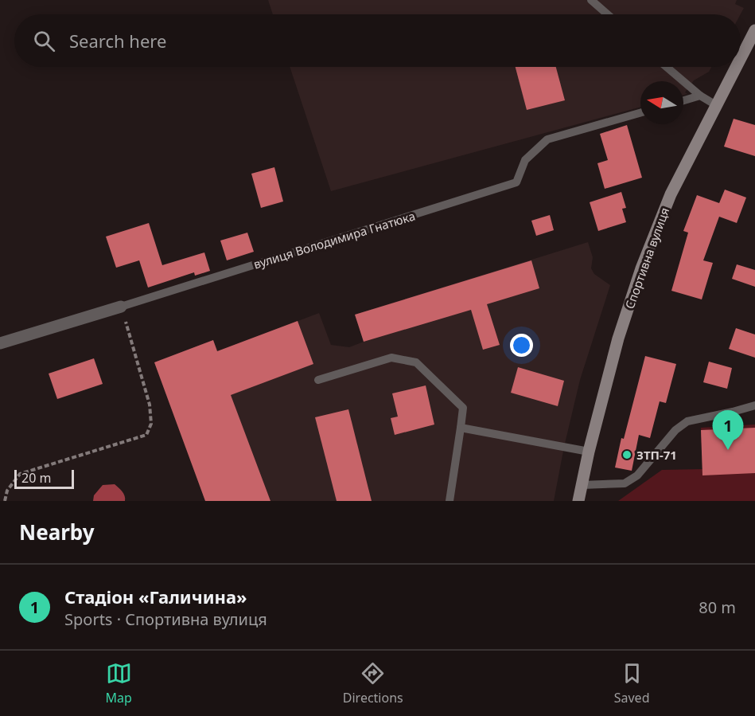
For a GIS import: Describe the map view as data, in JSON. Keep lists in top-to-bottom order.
{
  "streets": {
    "street": ["вулиця Володимира Гнатюка", "Спортивна вулиця"]
  },
  "places": ["ЗТП-71"],
  "scale_bar": "20 m",
  "north": "left",
  "page": {
    "search": "Search here",
    "pins": "1",
    "scale": "20 m",
    "heading": "Nearby",
    "list": [
      {
        "mark": "1",
        "name": "Стадіон «Галичина»",
        "note": "Sports · Спортивна вулиця",
        "value": "80 m"
      }
    ],
    "nav": ["Map", "Directions", "Saved"]
  }
}
